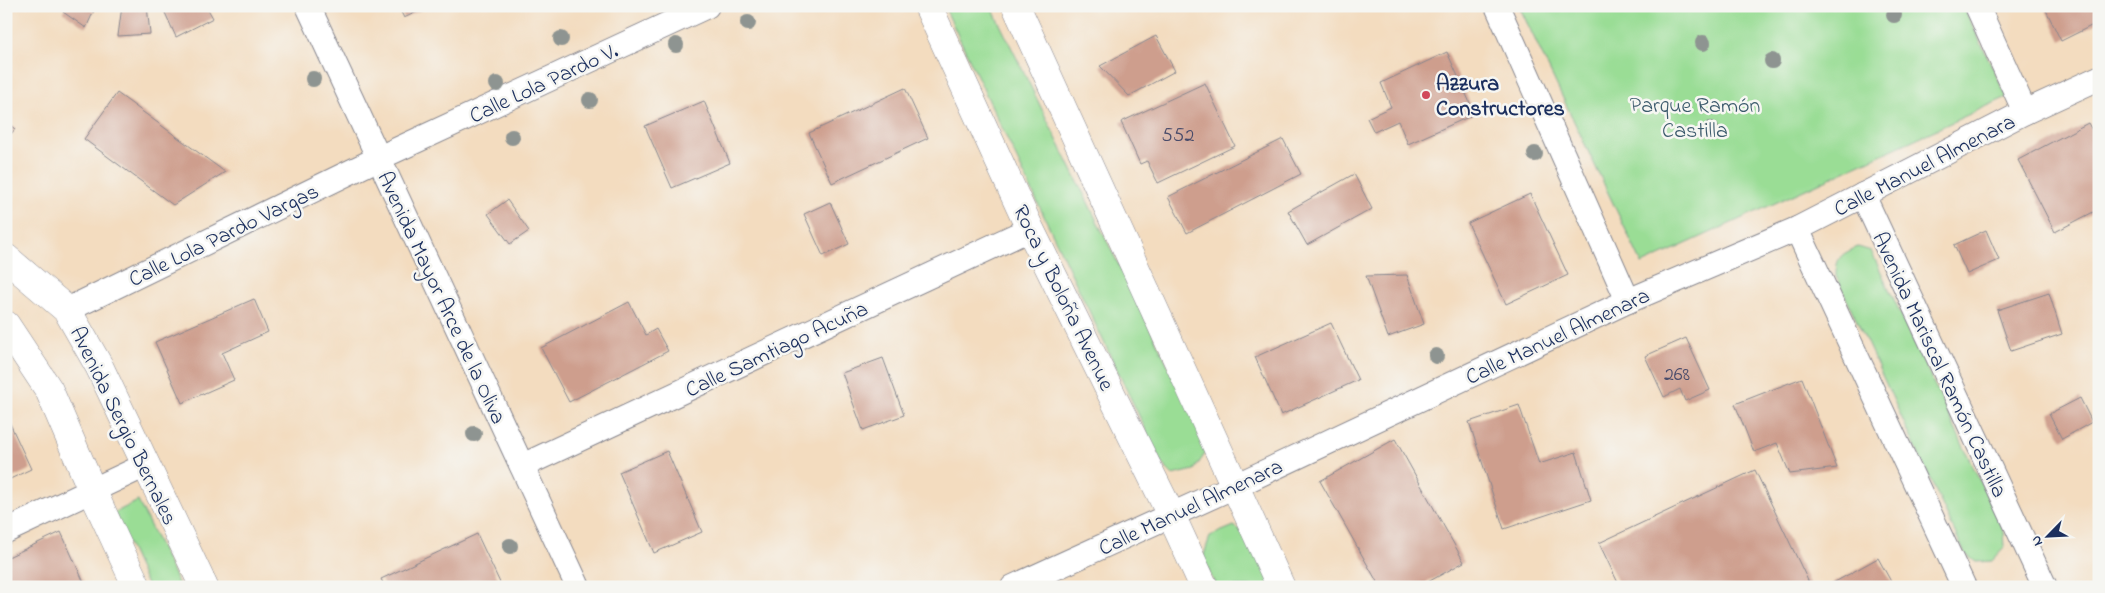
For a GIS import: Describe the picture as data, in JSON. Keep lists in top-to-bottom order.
{
  "streets": {
    "main road": ["Roca y Boloña Avenue", "Avenida Sergio Bernales"],
    "street": [
      "Calle Lola Pardo V.",
      "Calle Manuel Almenara",
      "Calle Lola Pardo Vargas",
      "Avenida Mayor Arce de la Oliva",
      "Calle Samtiago Acuña",
      "Avenida Mariscal Ramón Castilla"
    ]
  },
  "crossings": [
    ["Calle Lola Pardo V.", "Calle Lola Pardo Vargas"],
    ["Calle Lola Pardo V.", "Avenida Mayor Arce de la Oliva"],
    ["Calle Manuel Almenara", "Roca y Boloña Avenue"],
    ["Calle Manuel Almenara", "Avenida Mariscal Ramón Castilla"],
    ["Calle Lola Pardo Vargas", "Avenida Mayor Arce de la Oliva"],
    ["Calle Lola Pardo Vargas", "Avenida Sergio Bernales"],
    ["Avenida Mayor Arce de la Oliva", "Calle Samtiago Acuña"],
    ["Roca y Boloña Avenue", "Calle Samtiago Acuña"]
  ],
  "parks": ["Parque Ramón Castilla"],
  "places": ["Azzura Constructores"],
  "house_numbers": ["552", "268"],
  "north": "bottom left"
}
